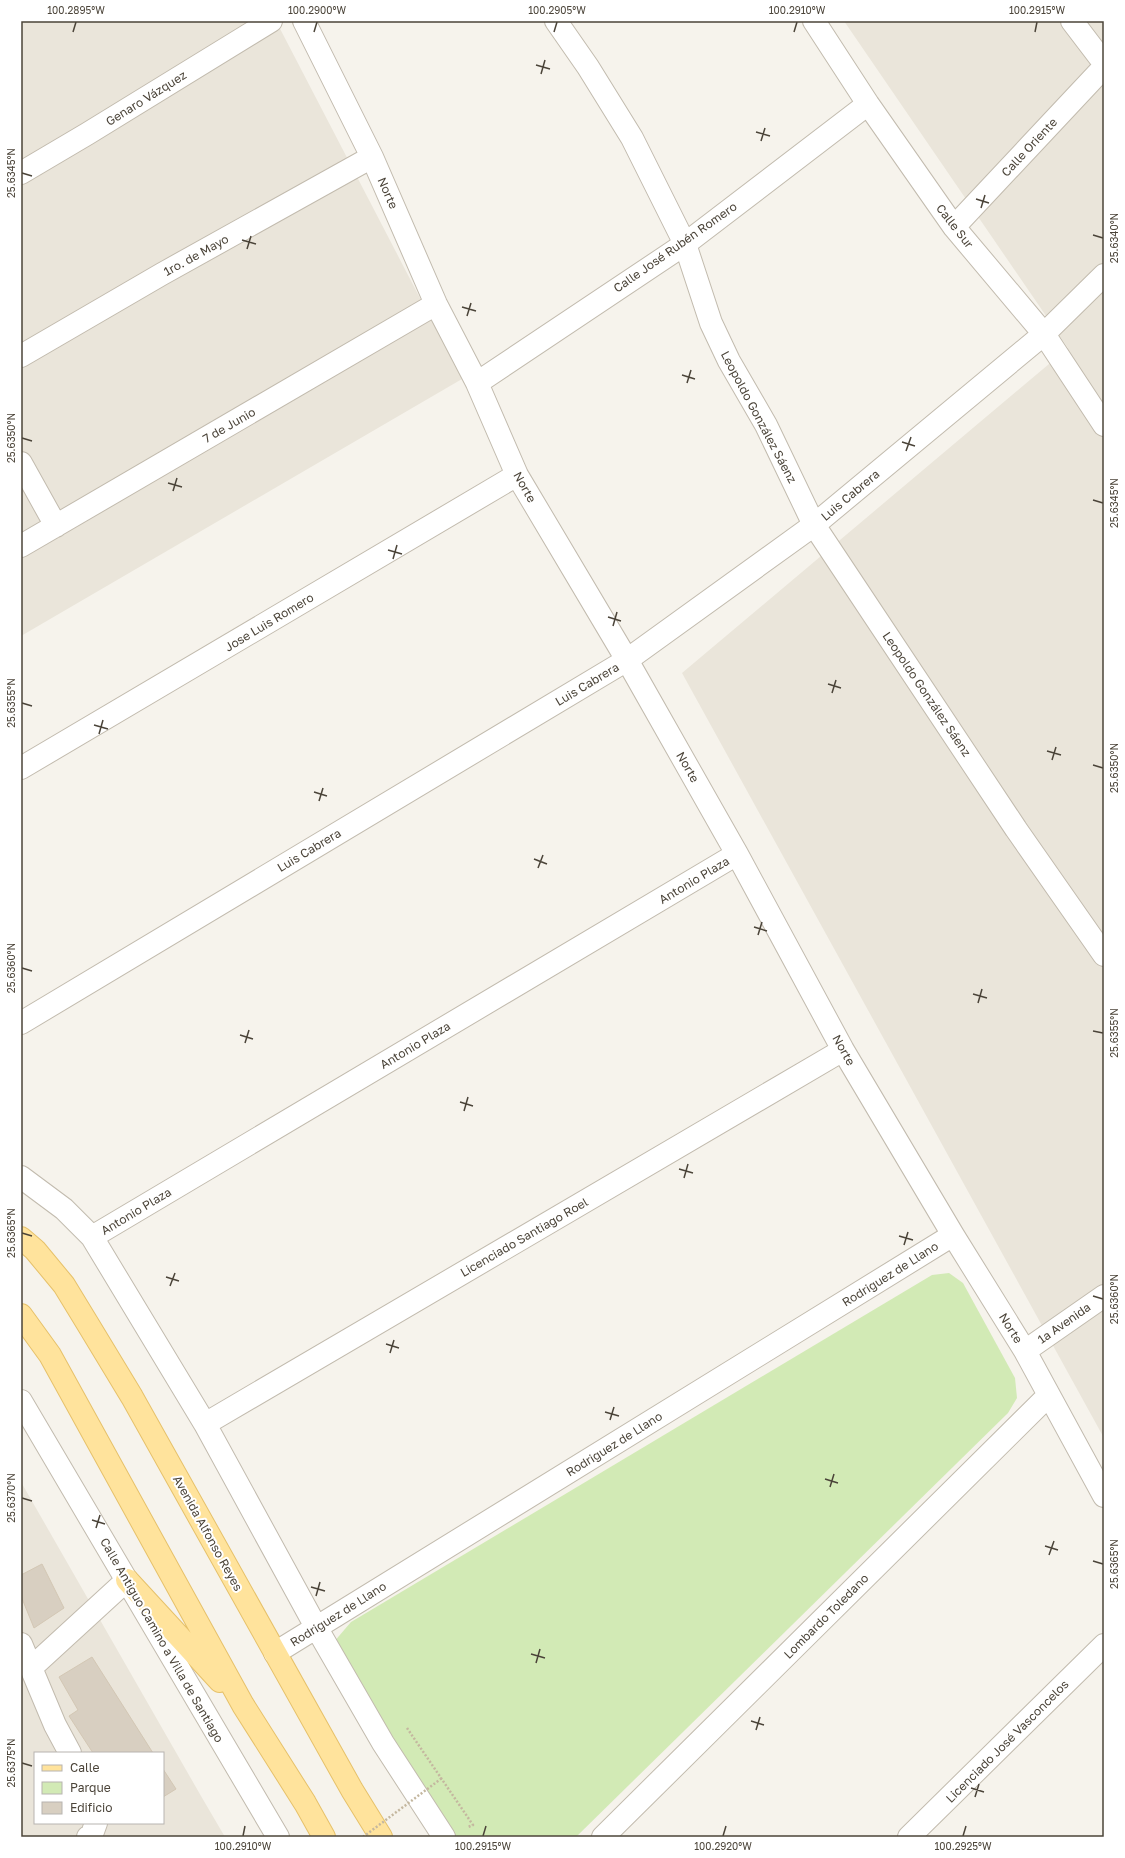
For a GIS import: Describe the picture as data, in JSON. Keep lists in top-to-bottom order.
{
  "streets": {
    "main road": ["Avenida Alfonso Reyes"],
    "street": [
      "Genaro Vázquez",
      "Calle Oriente",
      "Norte",
      "Calle Sur",
      "Calle José Rubén Romero",
      "1ro. de Mayo",
      "Leopoldo González Sáenz",
      "7 de Junio",
      "Luis Cabrera",
      "Jose Luis Romero",
      "Antonio Plaza",
      "Licenciado Santiago Roel",
      "Rodriguez de Llano",
      "1a Avenida",
      "Lombardo Toledano",
      "Calle Antiguo Camino a Villa de Santiago",
      "Licenciado José Vasconcelos"
    ]
  },
  "crossings": [
    ["Calle Oriente", "Calle Sur"],
    ["Norte", "Calle José Rubén Romero"],
    ["Norte", "1ro. de Mayo"],
    ["Norte", "7 de Junio"],
    ["Norte", "Luis Cabrera"],
    ["Norte", "Jose Luis Romero"],
    ["Norte", "Antonio Plaza"],
    ["Norte", "Licenciado Santiago Roel"],
    ["Norte", "Rodriguez de Llano"],
    ["Norte", "1a Avenida"],
    ["Norte", "Lombardo Toledano"],
    ["Calle Sur", "Calle José Rubén Romero"],
    ["Calle Sur", "Luis Cabrera"],
    ["Calle José Rubén Romero", "Leopoldo González Sáenz"],
    ["Leopoldo González Sáenz", "Luis Cabrera"],
    ["Rodriguez de Llano", "Avenida Alfonso Reyes"]
  ],
  "legend": ["Calle", "Parque", "Edificio"],
  "coordinates": [
    "100.2895°W",
    "100.2900°W",
    "100.2905°W",
    "100.2910°W",
    "100.2915°W",
    "25.6345°N",
    "25.6340°N",
    "25.6350°N",
    "25.6355°N",
    "25.6360°N",
    "25.6365°N",
    "25.6370°N",
    "25.6375°N",
    "100.2920°W",
    "100.2925°W"
  ]
}
